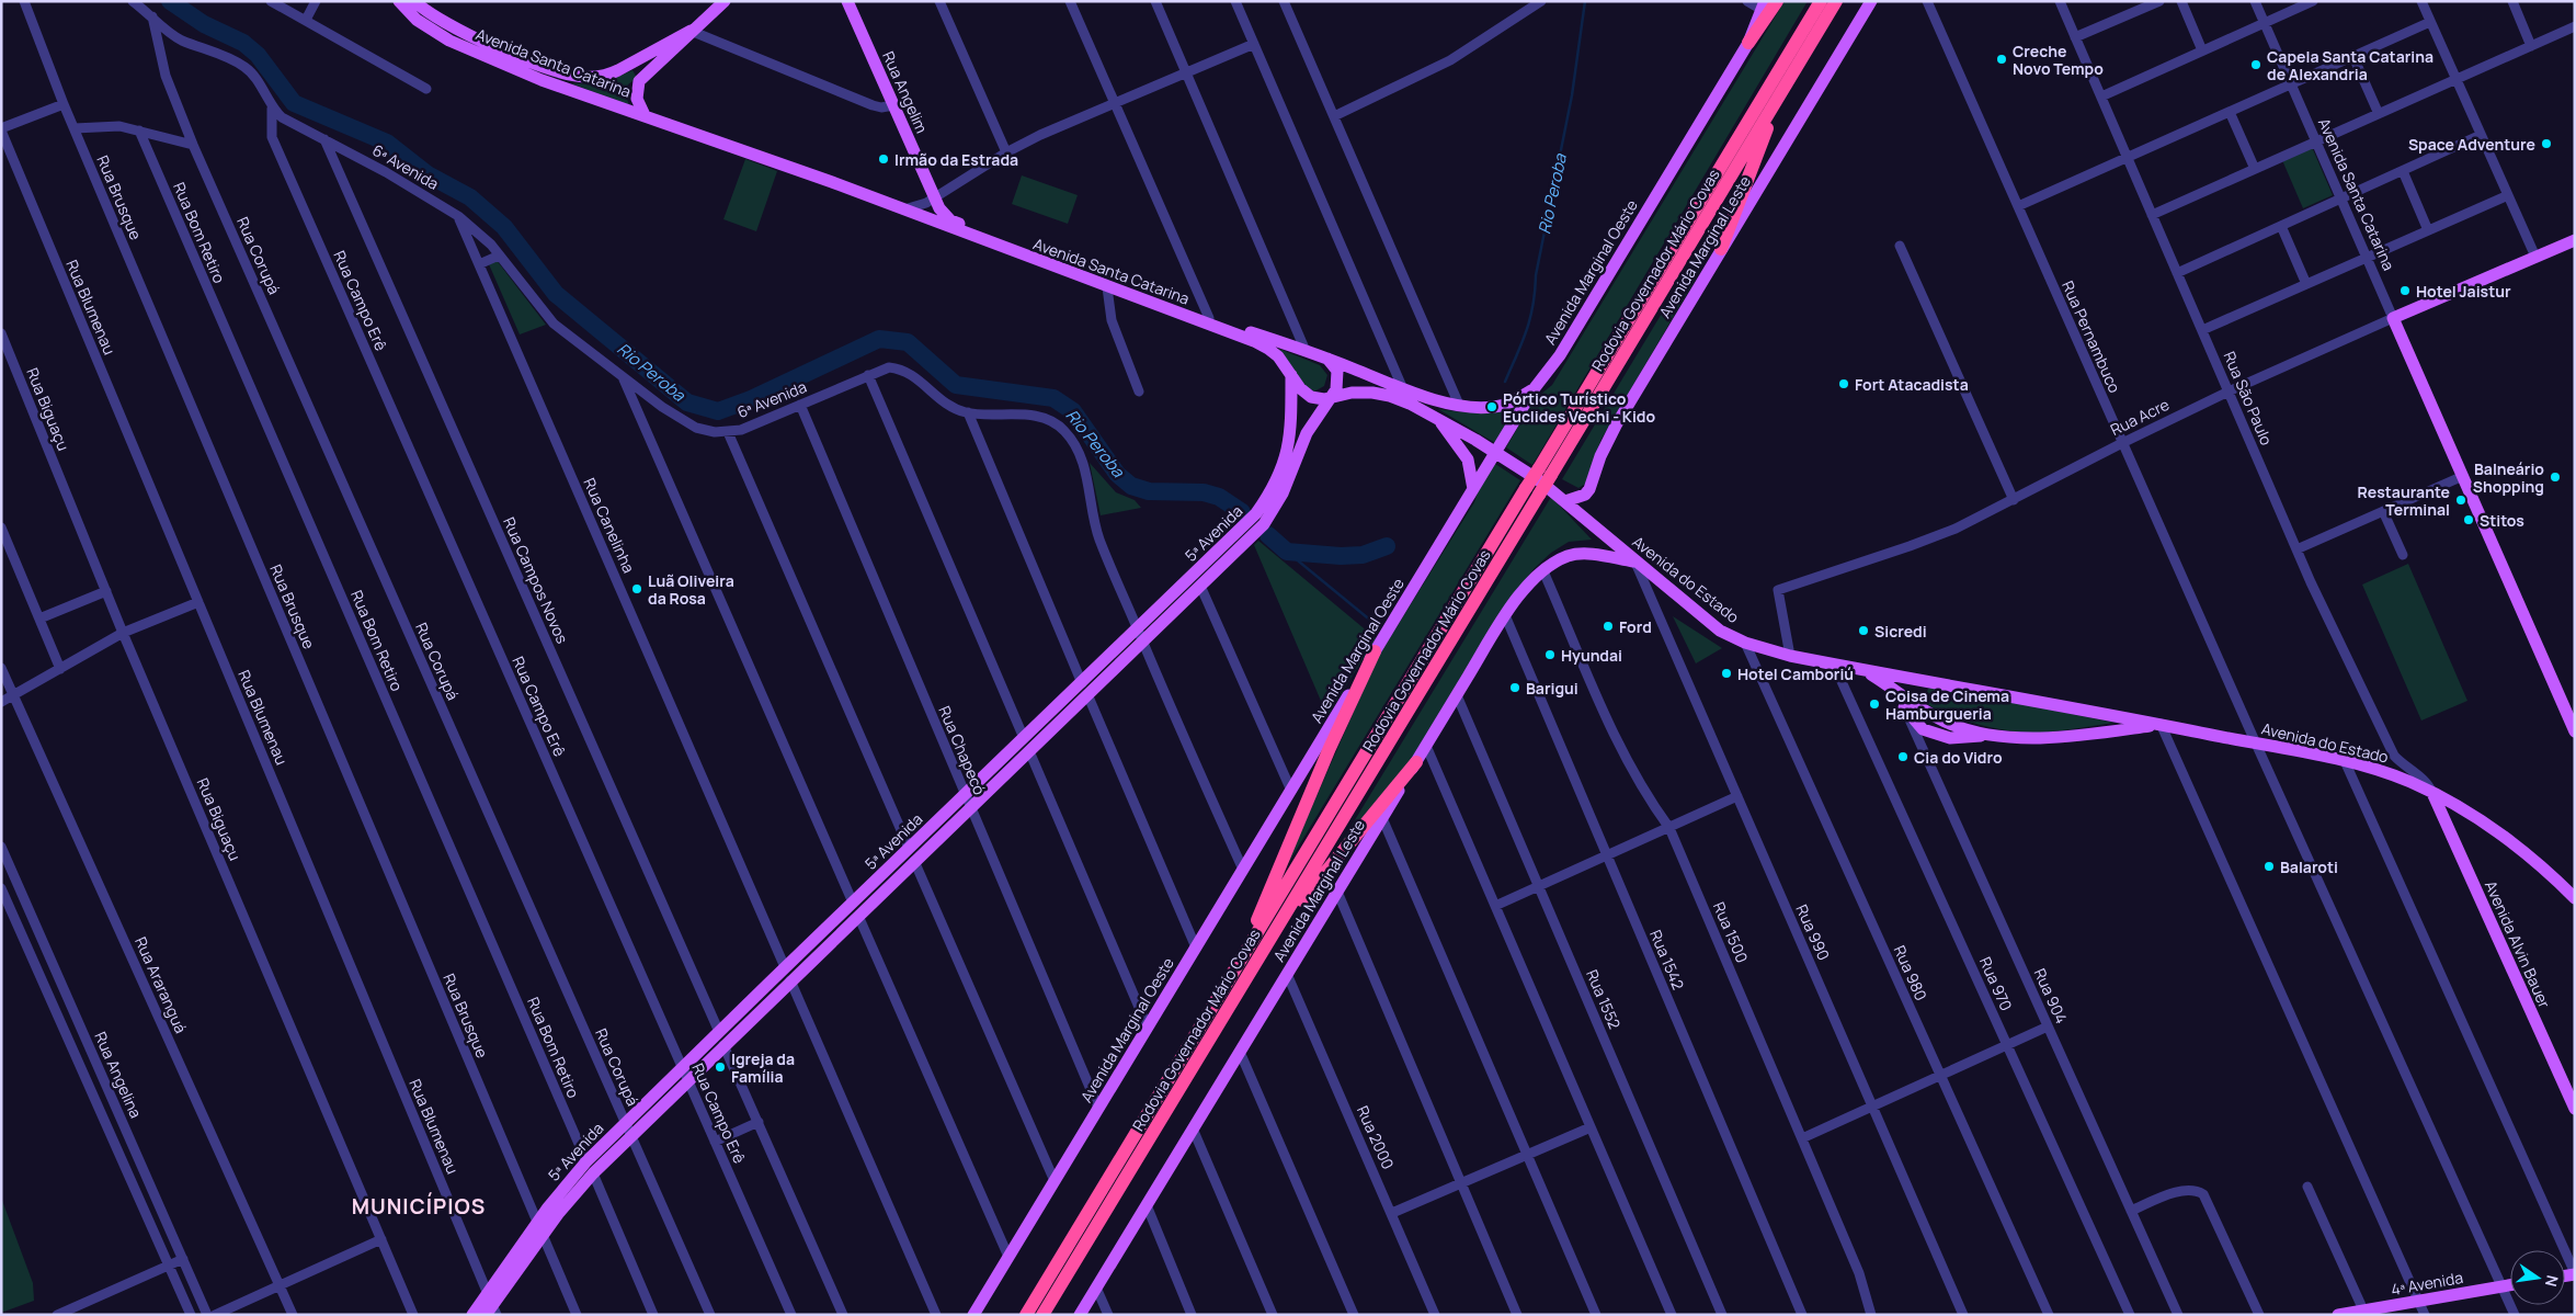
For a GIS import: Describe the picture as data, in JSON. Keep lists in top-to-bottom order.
{
  "streets": {
    "highway": ["Rodovia Governador Mário Covas"],
    "main road": [
      "Avenida Santa Catarina",
      "Rua Angelim",
      "Avenida Marginal Leste",
      "Avenida Marginal Oeste",
      "Rua Acre",
      "5ª Avenida",
      "Avenida do Estado",
      "Avenida Alvin Bauer",
      "4ª Avenida"
    ],
    "street": [
      "6ª Avenida",
      "Rua Brusque",
      "Rua Bom Retiro",
      "Rua Corupá",
      "Rua Campo Erê",
      "Rua Blumenau",
      "Rua Pernambuco",
      "Rua São Paulo",
      "Rua Biguaçu",
      "Rua Canelinha",
      "Rua Campos Novos",
      "Rua Chapecó",
      "Rua 1500",
      "Rua 990",
      "Rua 1542",
      "Rua 980",
      "Rua 970",
      "Rua Araranguá",
      "Rua 904",
      "Rua 1552",
      "Rua Angelina",
      "Rua 2000"
    ]
  },
  "crossings": [
    ["Avenida Santa Catarina", "Rua Angelim"],
    ["Avenida Santa Catarina", "Rodovia Governador Mário Covas"],
    ["Avenida Santa Catarina", "Avenida Marginal Oeste"],
    ["Avenida Santa Catarina", "Rua Acre"],
    ["Avenida Santa Catarina", "5ª Avenida"],
    ["Avenida Santa Catarina", "Avenida do Estado"],
    ["6ª Avenida", "Rua Corupá"],
    ["6ª Avenida", "Avenida Marginal Oeste"],
    ["6ª Avenida", "Rua Campo Erê"],
    ["6ª Avenida", "Rua Canelinha"],
    ["6ª Avenida", "5ª Avenida"],
    ["6ª Avenida", "Rua Campos Novos"],
    ["6ª Avenida", "Rua Chapecó"],
    ["Rua Brusque", "5ª Avenida"],
    ["Rua Bom Retiro", "5ª Avenida"],
    ["Avenida Marginal Leste", "Avenida do Estado"],
    ["Avenida Marginal Leste", "Rua 1500"],
    ["Avenida Marginal Leste", "Rua 990"],
    ["Avenida Marginal Leste", "Rua 1542"],
    ["Avenida Marginal Leste", "Rua 1552"],
    ["Avenida Marginal Leste", "Rua 2000"],
    ["Rua Corupá", "5ª Avenida"],
    ["Rodovia Governador Mário Covas", "Avenida do Estado"],
    ["Avenida Marginal Oeste", "Rua Chapecó"],
    ["Rua Campo Erê", "5ª Avenida"],
    ["Rua Blumenau", "5ª Avenida"],
    ["Rua Pernambuco", "Rua Acre"],
    ["Rua Pernambuco", "Avenida do Estado"],
    ["Rua Pernambuco", "4ª Avenida"],
    ["Rua São Paulo", "Rua Acre"],
    ["Rua São Paulo", "Avenida do Estado"],
    ["Rua São Paulo", "Avenida Alvin Bauer"],
    ["Rua Acre", "Avenida do Estado"],
    ["Rua Canelinha", "5ª Avenida"],
    ["5ª Avenida", "Rua Campos Novos"],
    ["5ª Avenida", "Rua Chapecó"],
    ["Avenida do Estado", "Rua 990"],
    ["Avenida do Estado", "Avenida Alvin Bauer"],
    ["Avenida do Estado", "Rua 980"],
    ["Avenida do Estado", "Rua 970"],
    ["Avenida do Estado", "Rua 904"]
  ],
  "districts": ["MUNICÍPIOS"],
  "water": ["Rio Peroba"],
  "places": [
    "Creche Novo Tempo",
    "Capela Santa Catarina de Alexandria",
    "Space Adventure",
    "Irmão da Estrada",
    "Hotel Jaistur",
    "Fort Atacadista",
    "Pórtico Turístico Euclides Vechi - Kido",
    "Balneário Shopping",
    "Restaurante Terminal",
    "Stitos",
    "Luã Oliveira da Rosa",
    "Ford",
    "Sicredi",
    "Hyundai",
    "Hotel Camboriú",
    "Barigui",
    "Coisa de Cinema Hamburgueria",
    "Cia do Vidro",
    "Balaroti",
    "Igreja da Família"
  ],
  "north": "right"
}
